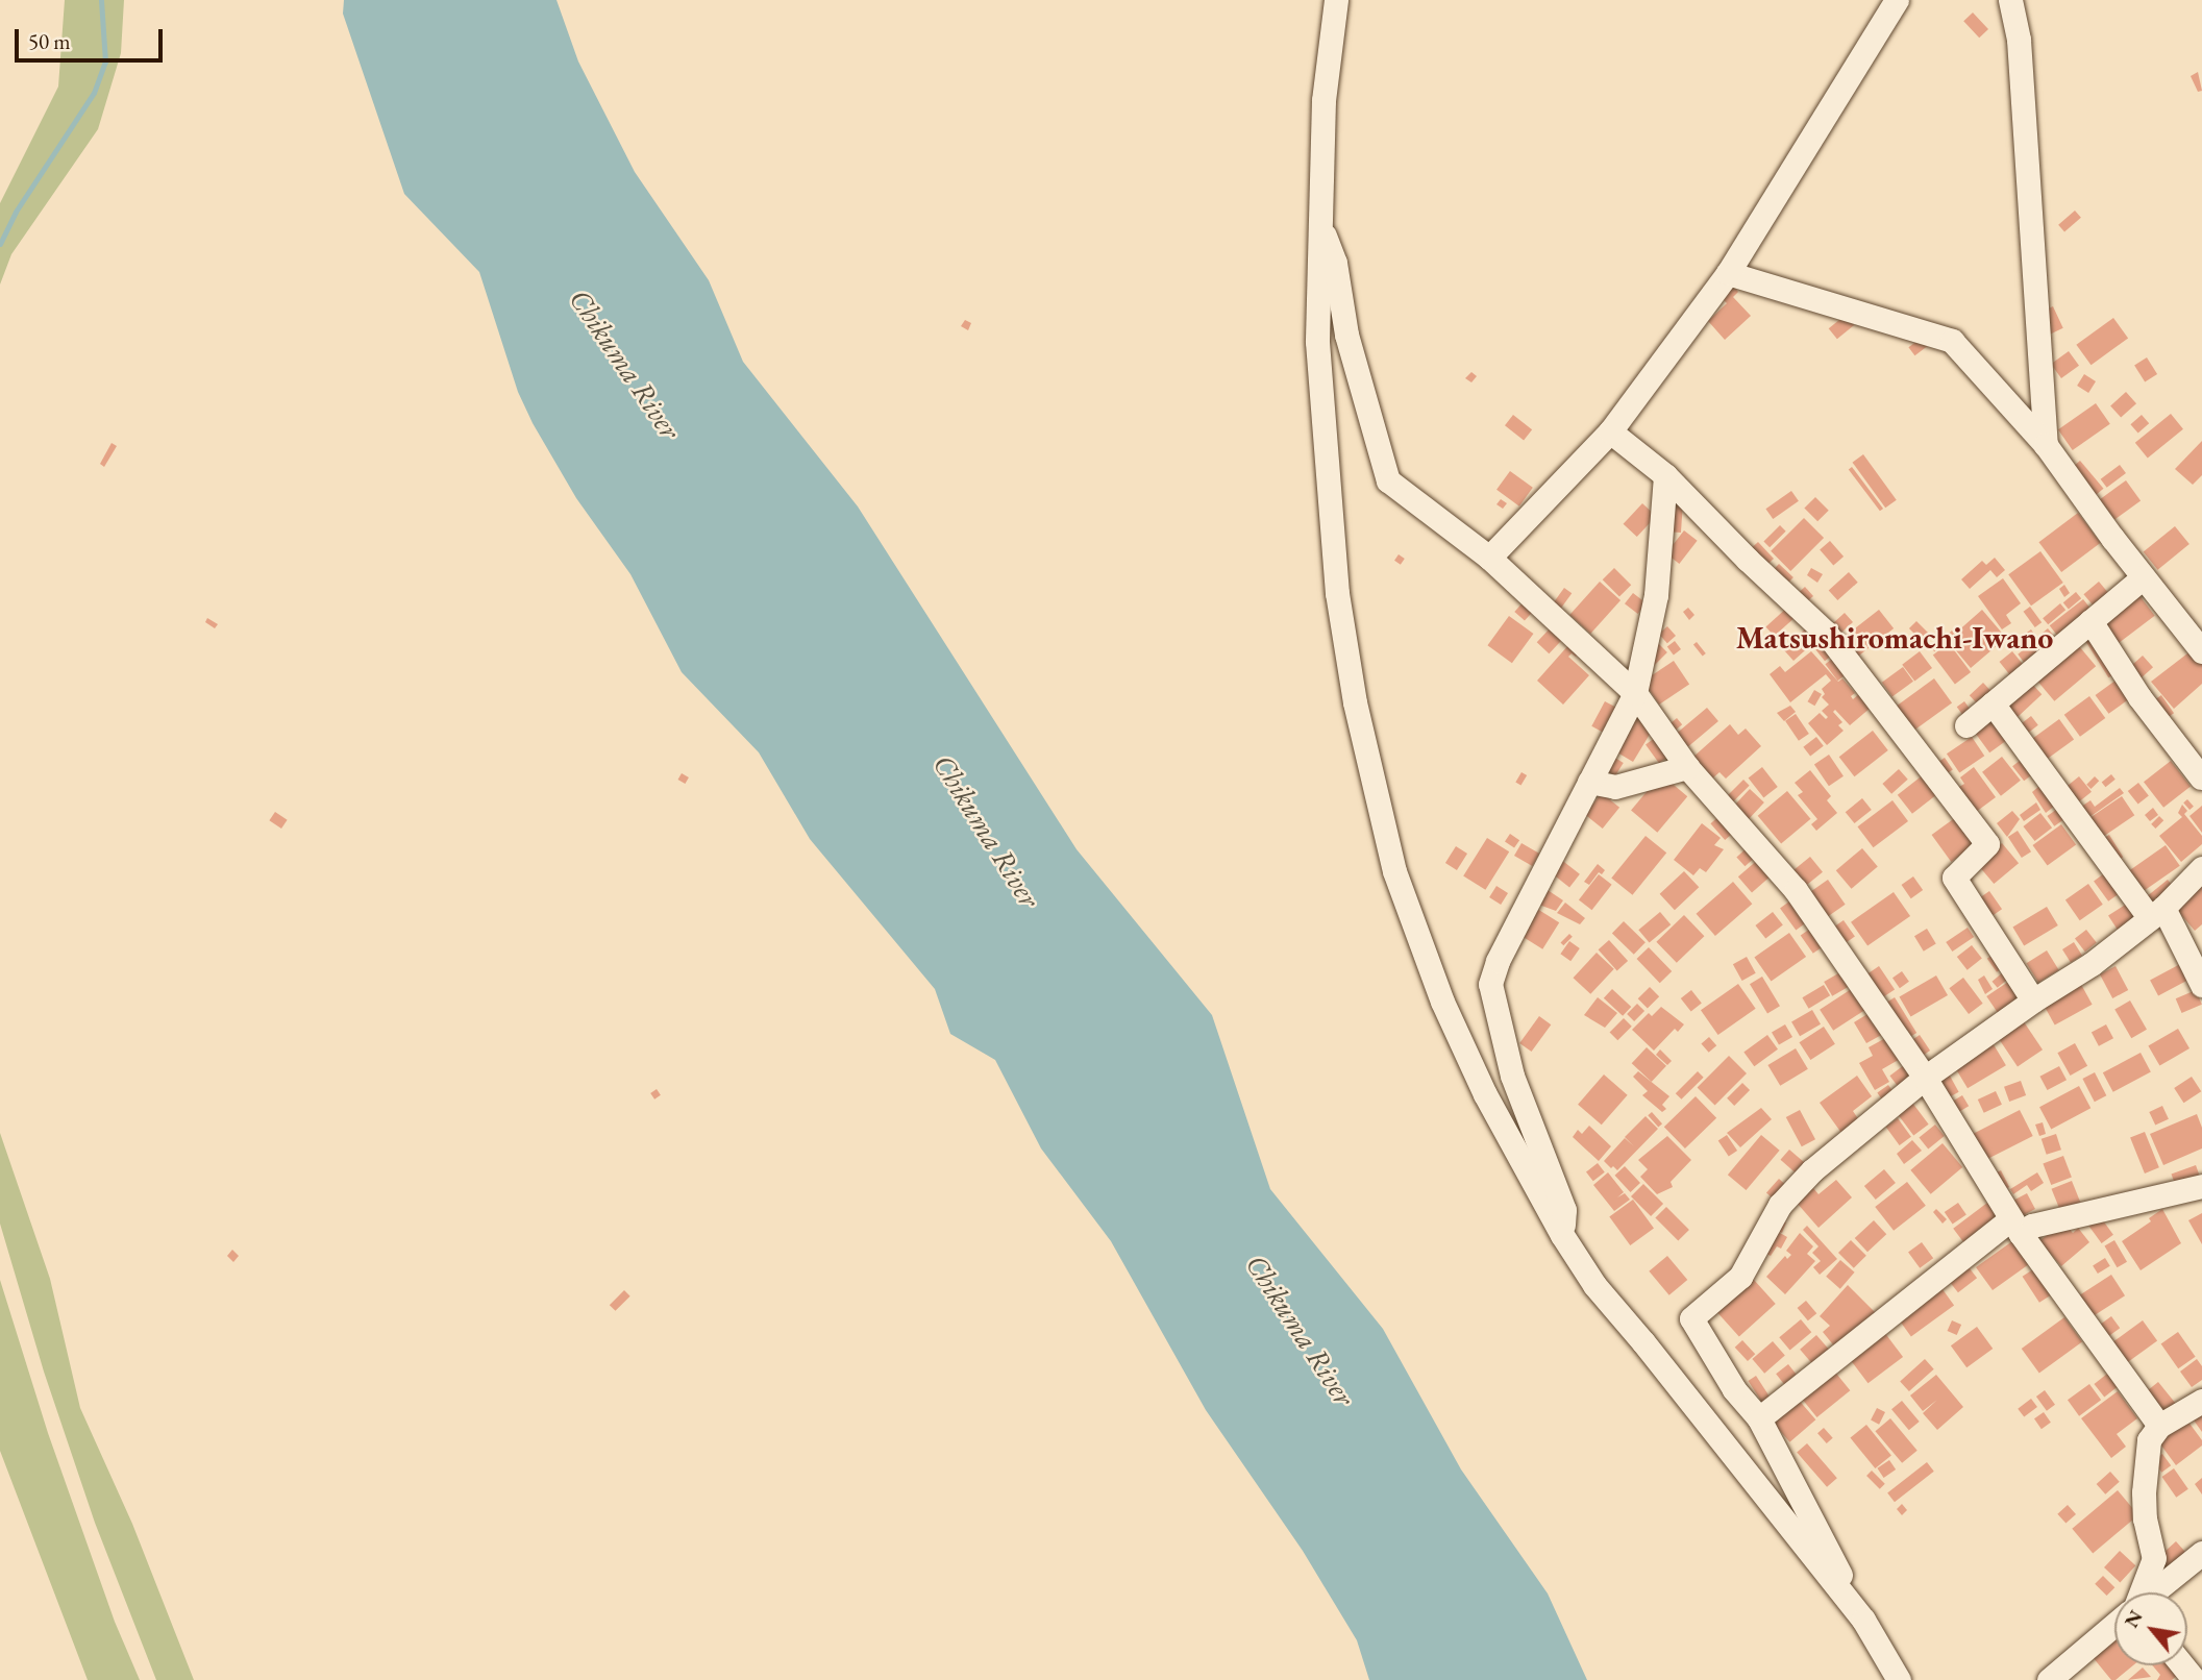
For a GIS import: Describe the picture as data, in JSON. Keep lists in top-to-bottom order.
{
  "districts": ["Matsushiromachi-Iwano"],
  "water": ["Chikuma River"],
  "scale_bar": "50 m",
  "north": "top left"
}
